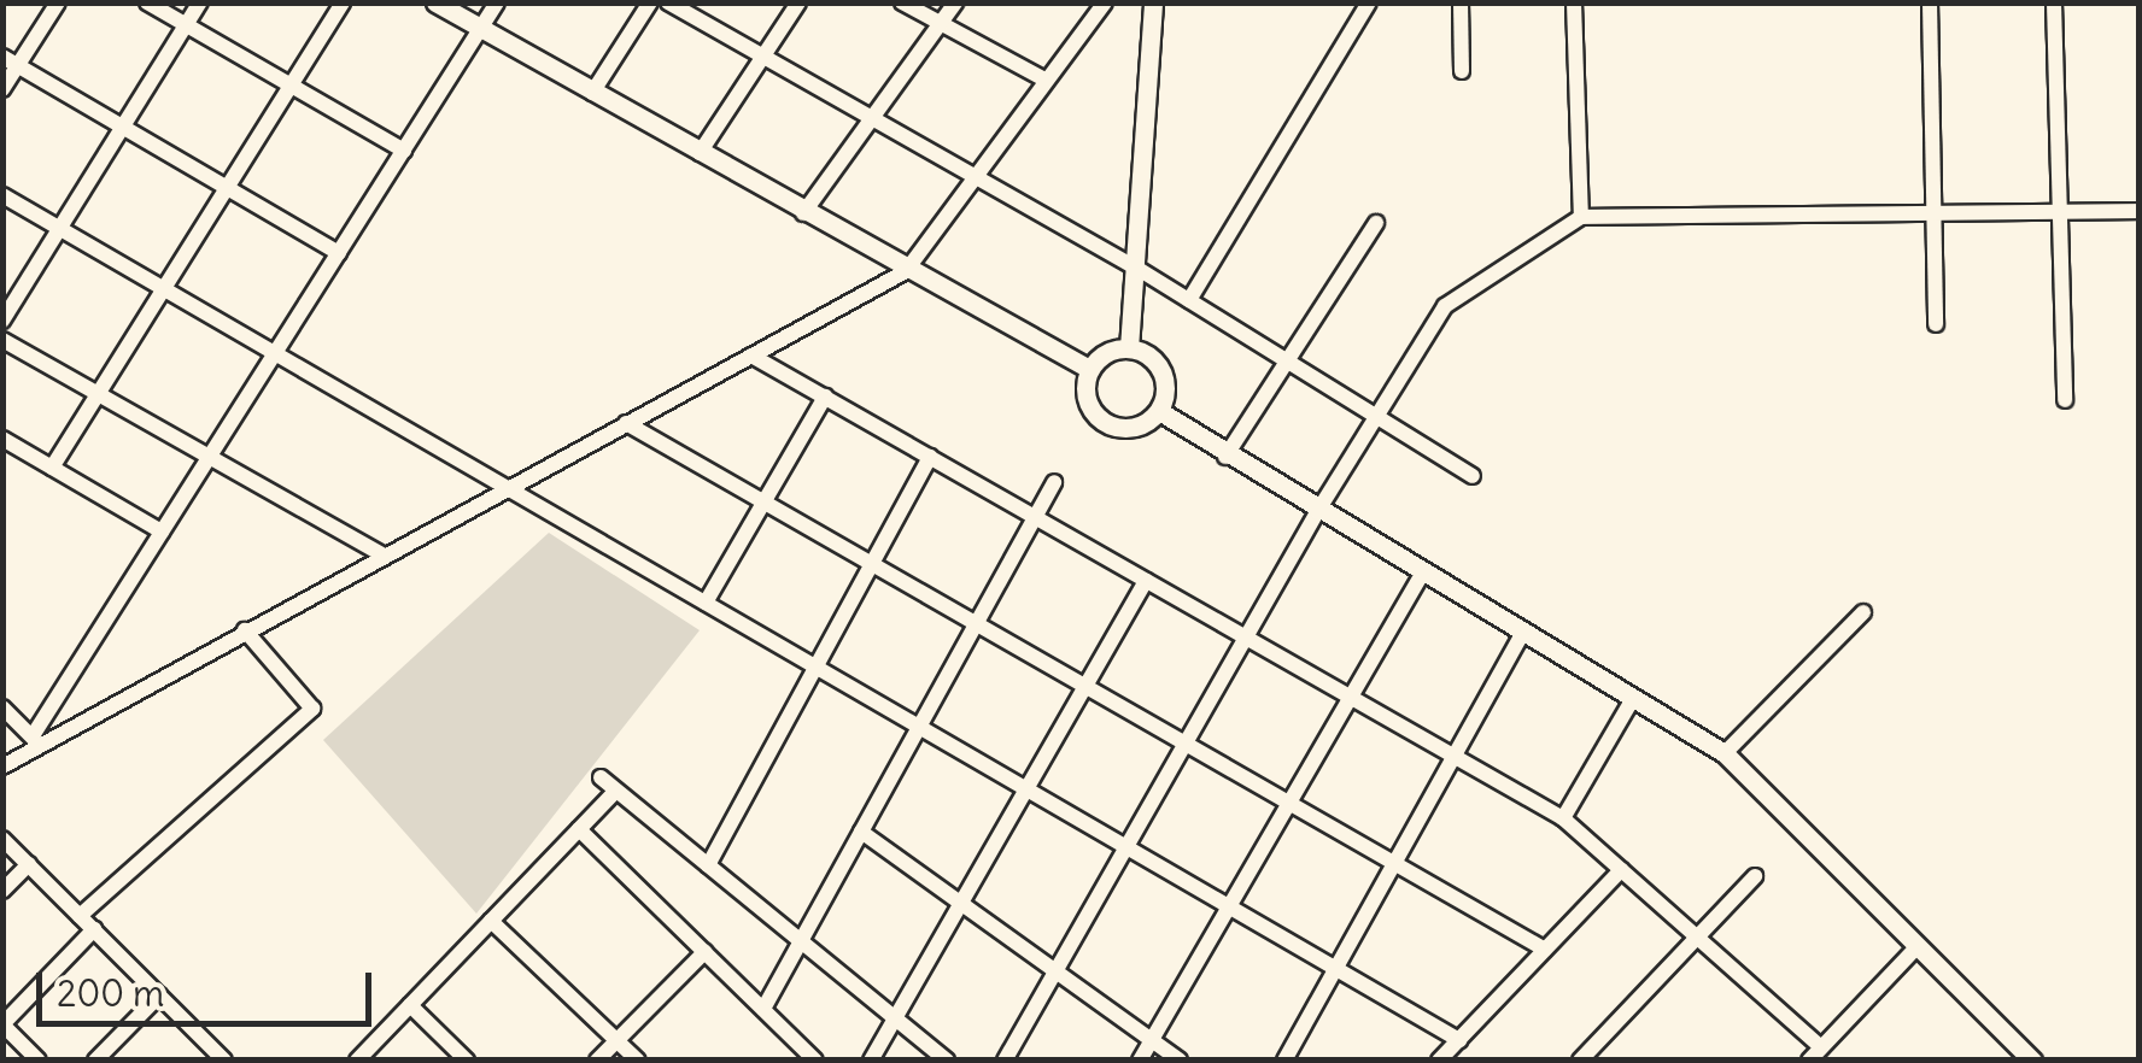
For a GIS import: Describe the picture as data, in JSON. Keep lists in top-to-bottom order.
{
  "scale_bar": "200 m"
}
